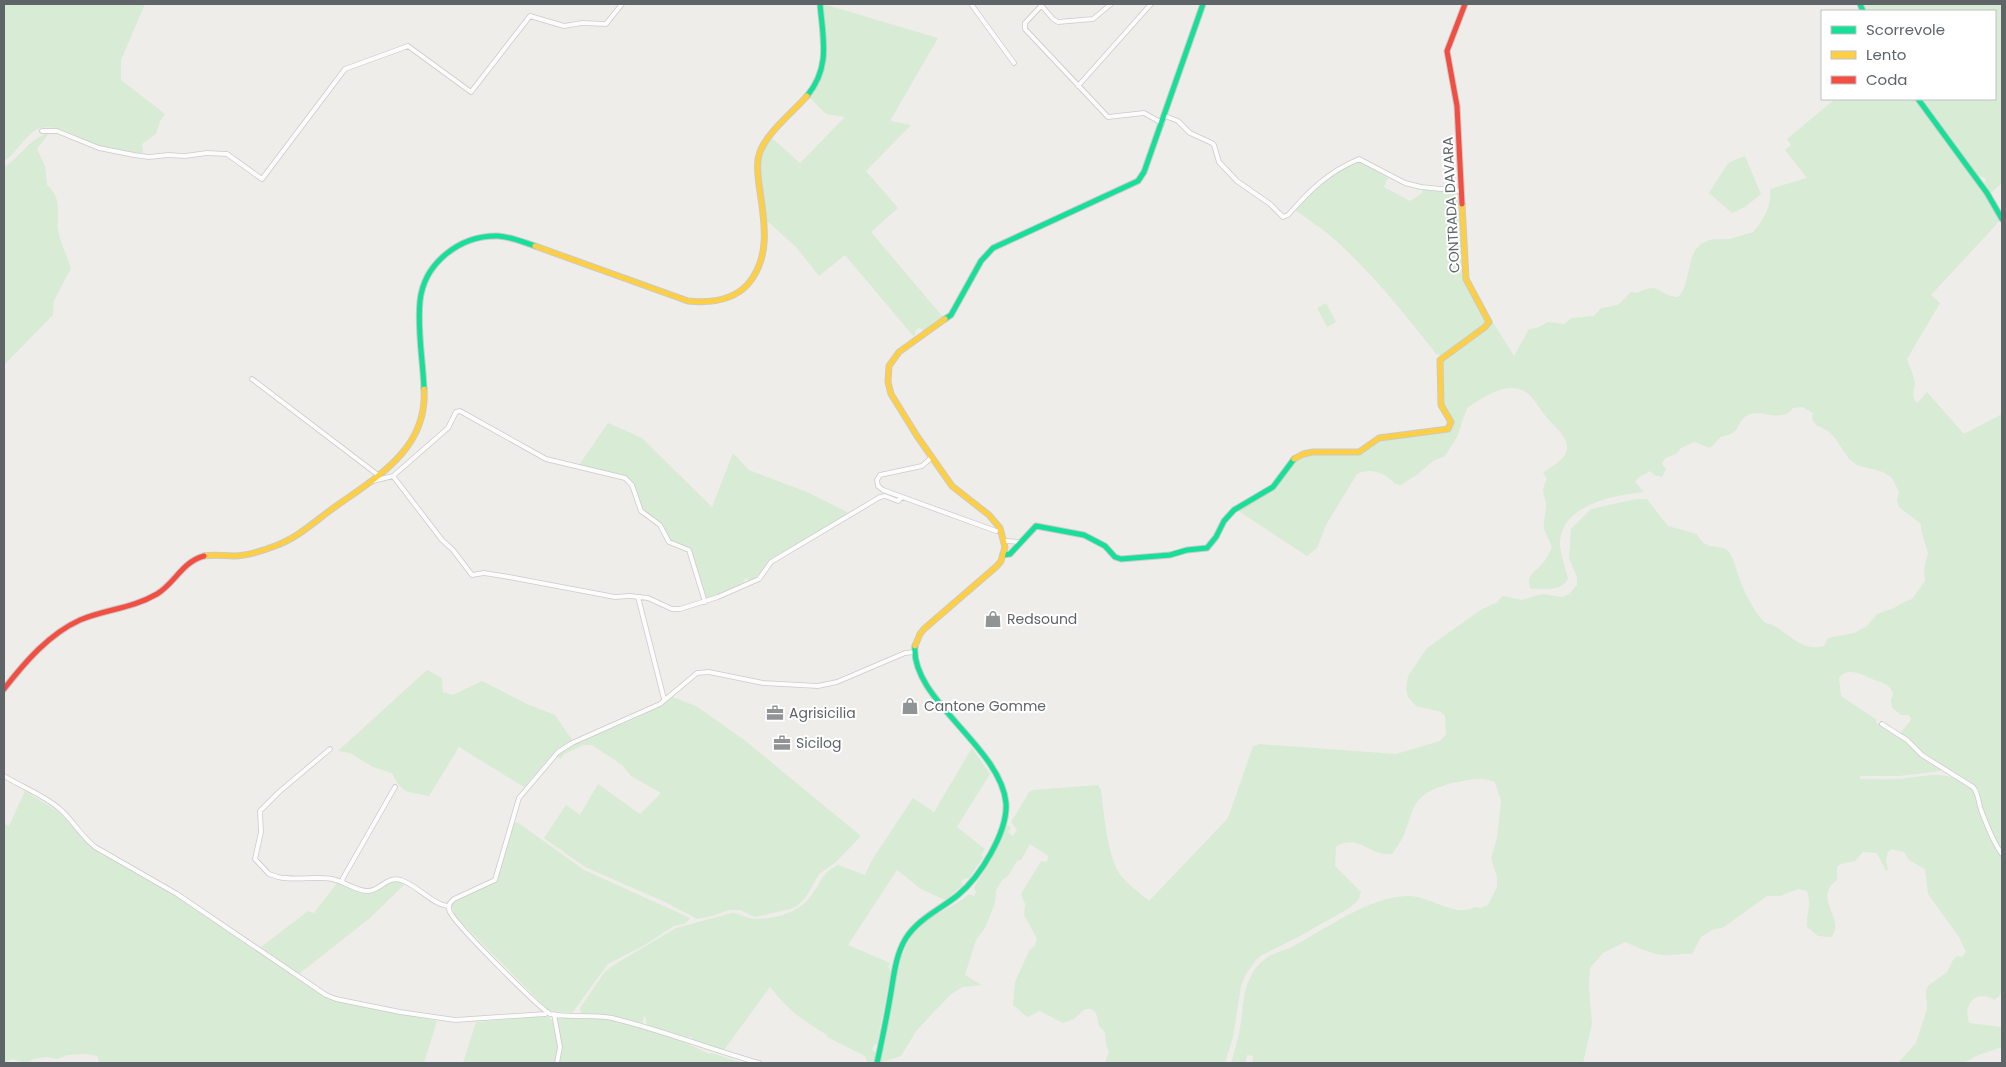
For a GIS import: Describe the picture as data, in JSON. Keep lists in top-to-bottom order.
{
  "streets": {
    "street": ["CONTRADA DAVARA"]
  },
  "places": {
    "shop": ["Redsound", "Cantone Gomme"],
    "office": ["Agrisicilia", "Sicilog"]
  },
  "legend": ["Scorrevole", "Lento", "Coda"]
}
